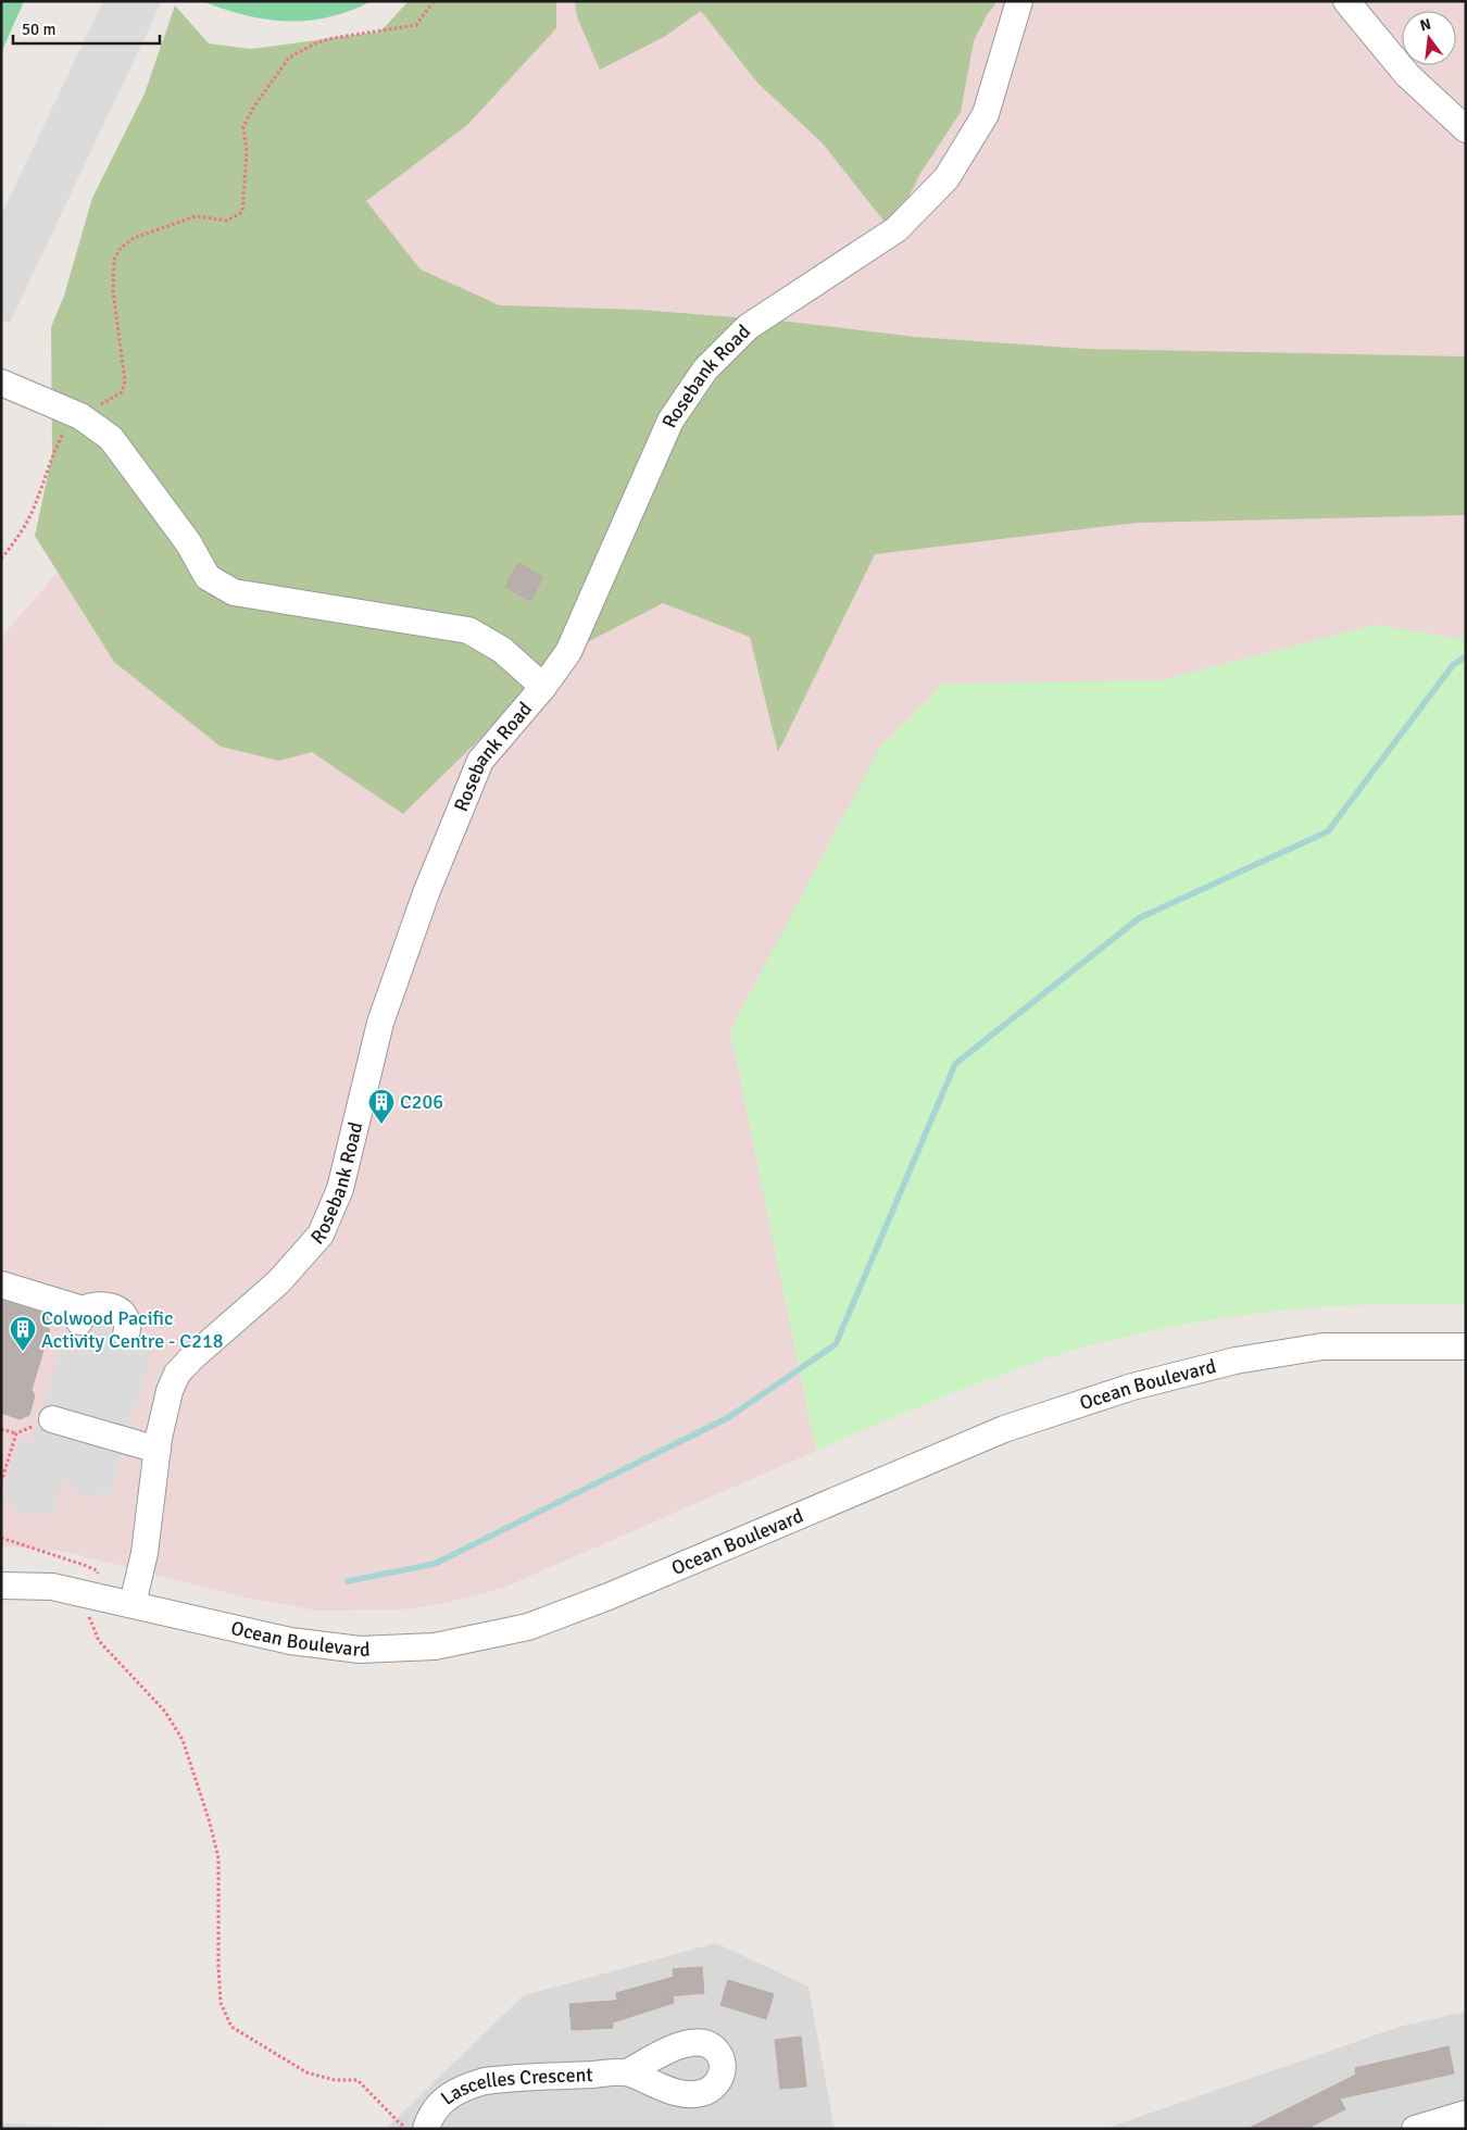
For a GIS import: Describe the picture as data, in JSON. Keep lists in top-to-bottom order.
{
  "streets": {
    "street": ["Rosebank Road", "Ocean Boulevard", "Lascelles Crescent"]
  },
  "crossings": [
    ["Rosebank Road", "Ocean Boulevard"]
  ],
  "places": {
    "building": ["C206", "Colwood Pacific Activity Centre - C218"]
  },
  "scale_bar": "50 m",
  "north": "top"
}
